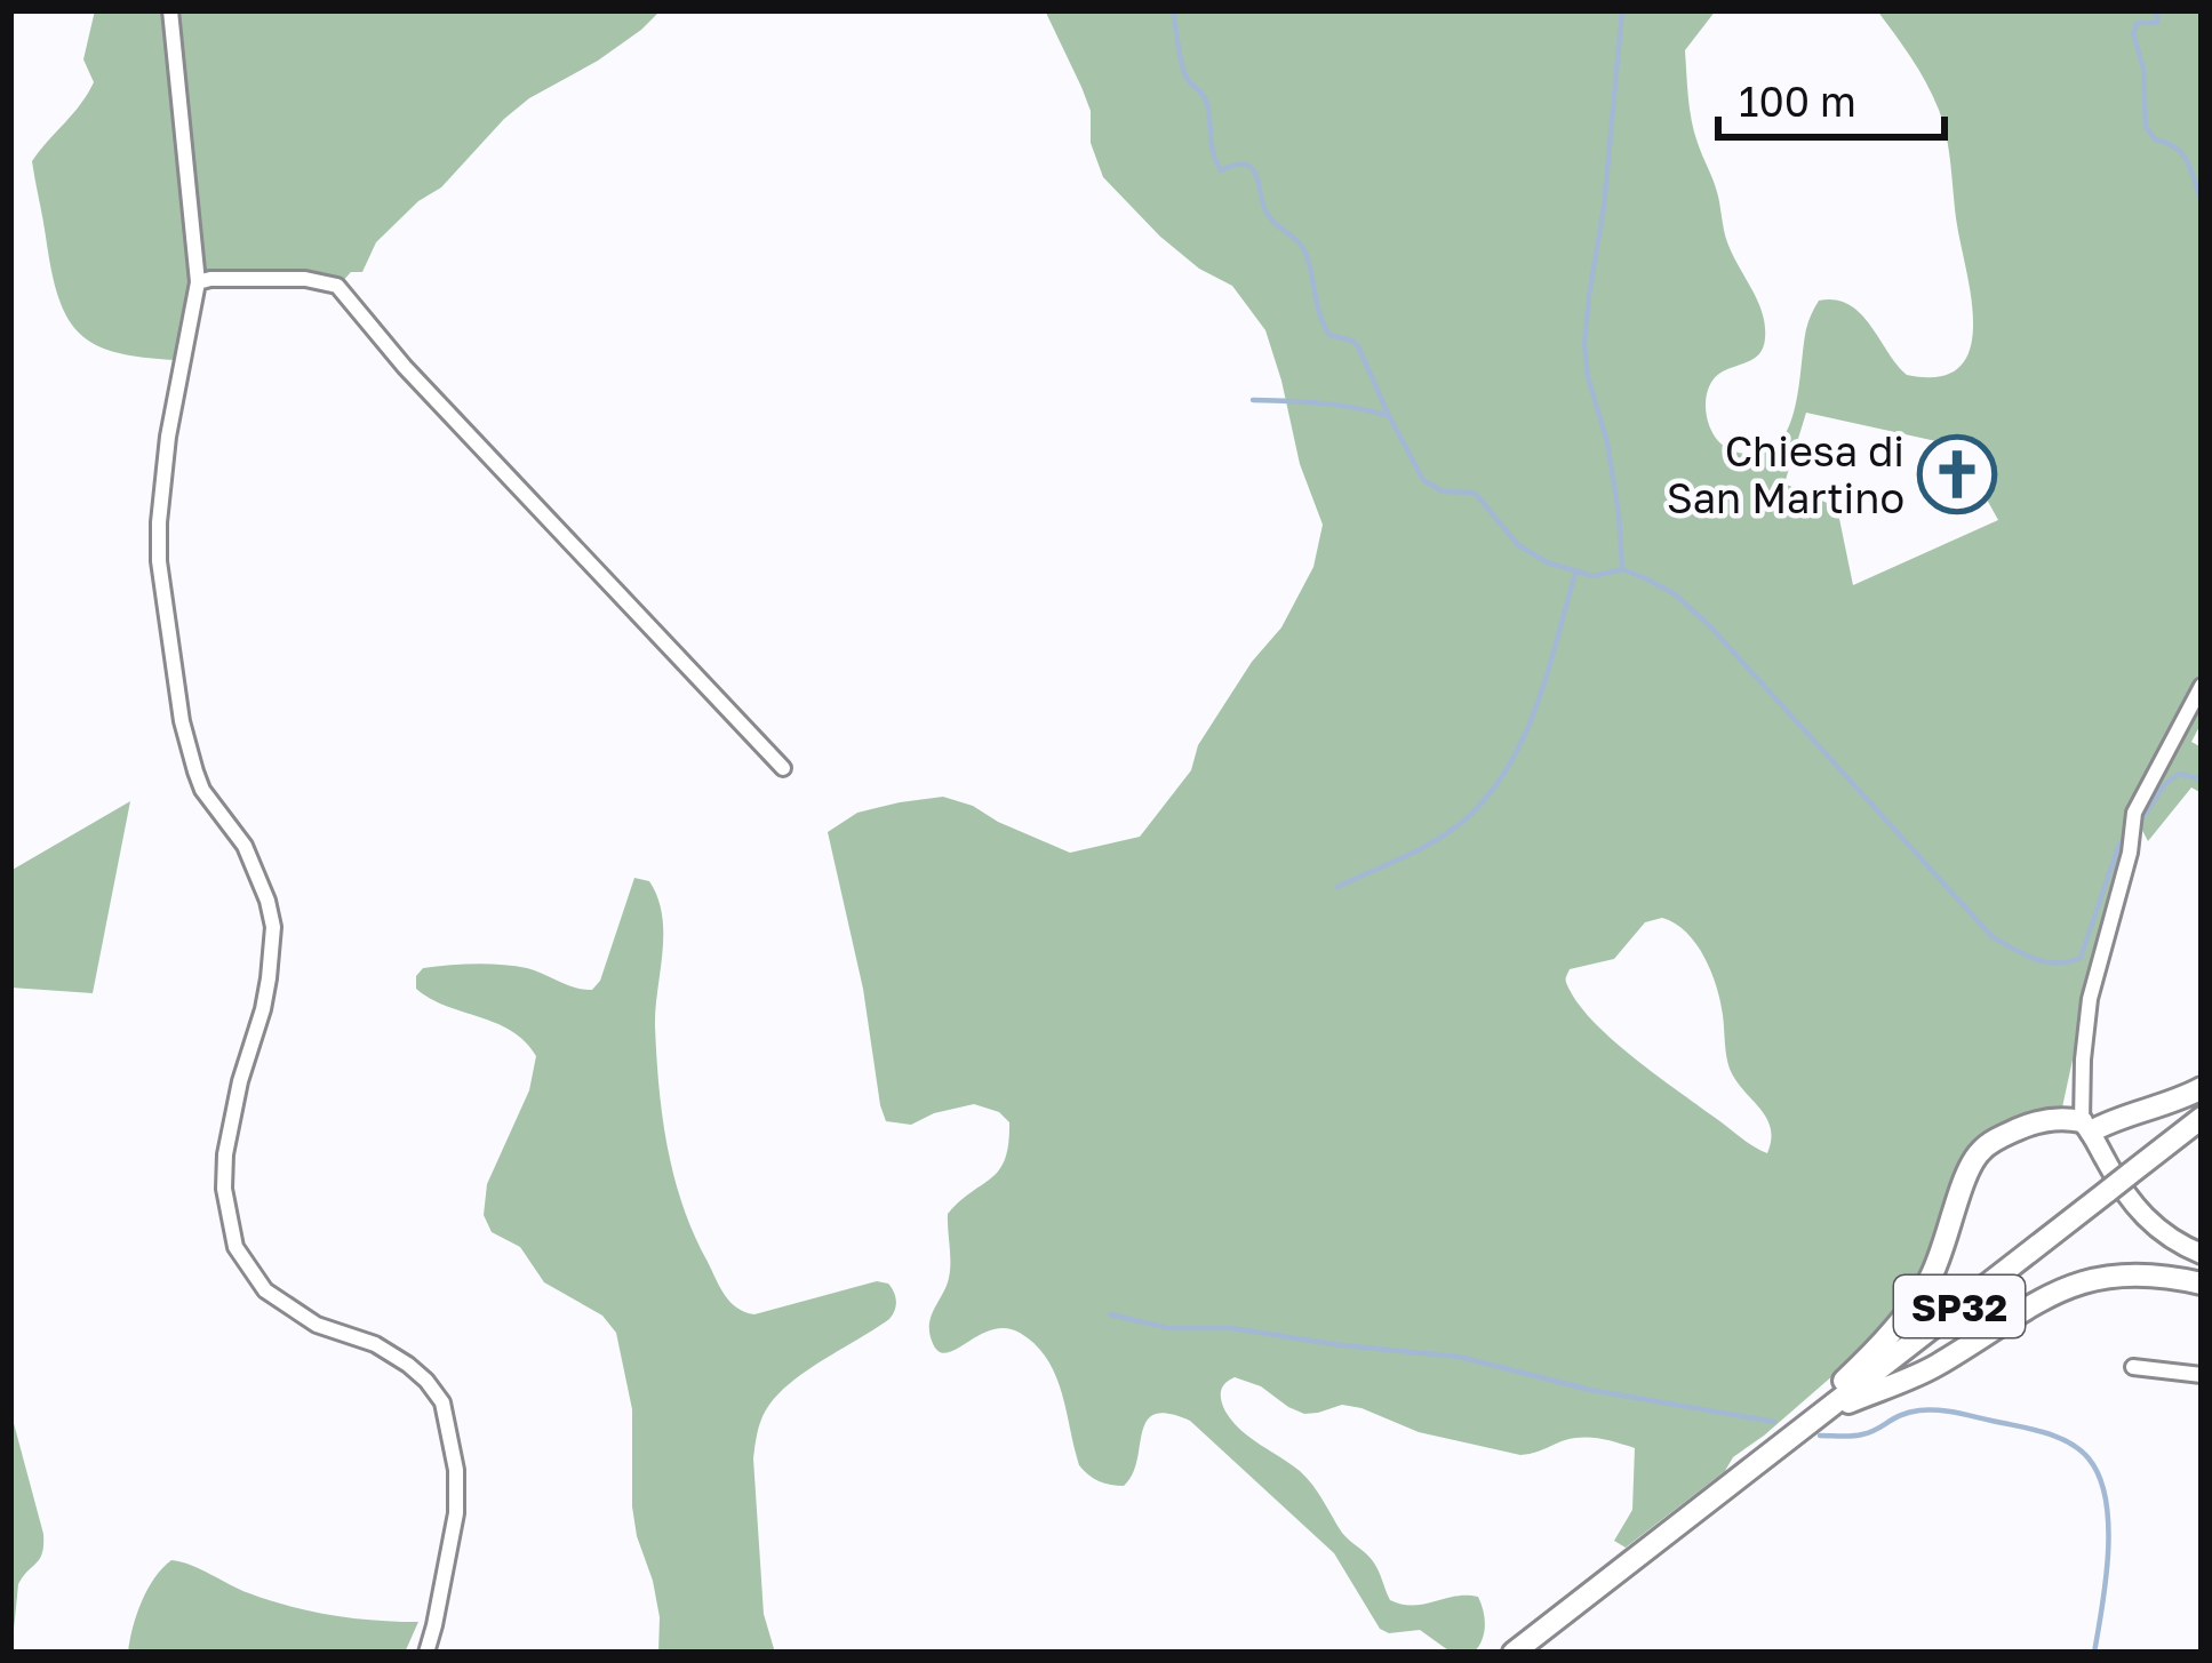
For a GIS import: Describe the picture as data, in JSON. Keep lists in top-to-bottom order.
{
  "streets": {
    "main road": ["SP32"]
  },
  "places": {
    "church": ["Chiesa di San Martino"]
  },
  "scale_bar": "100 m"
}
